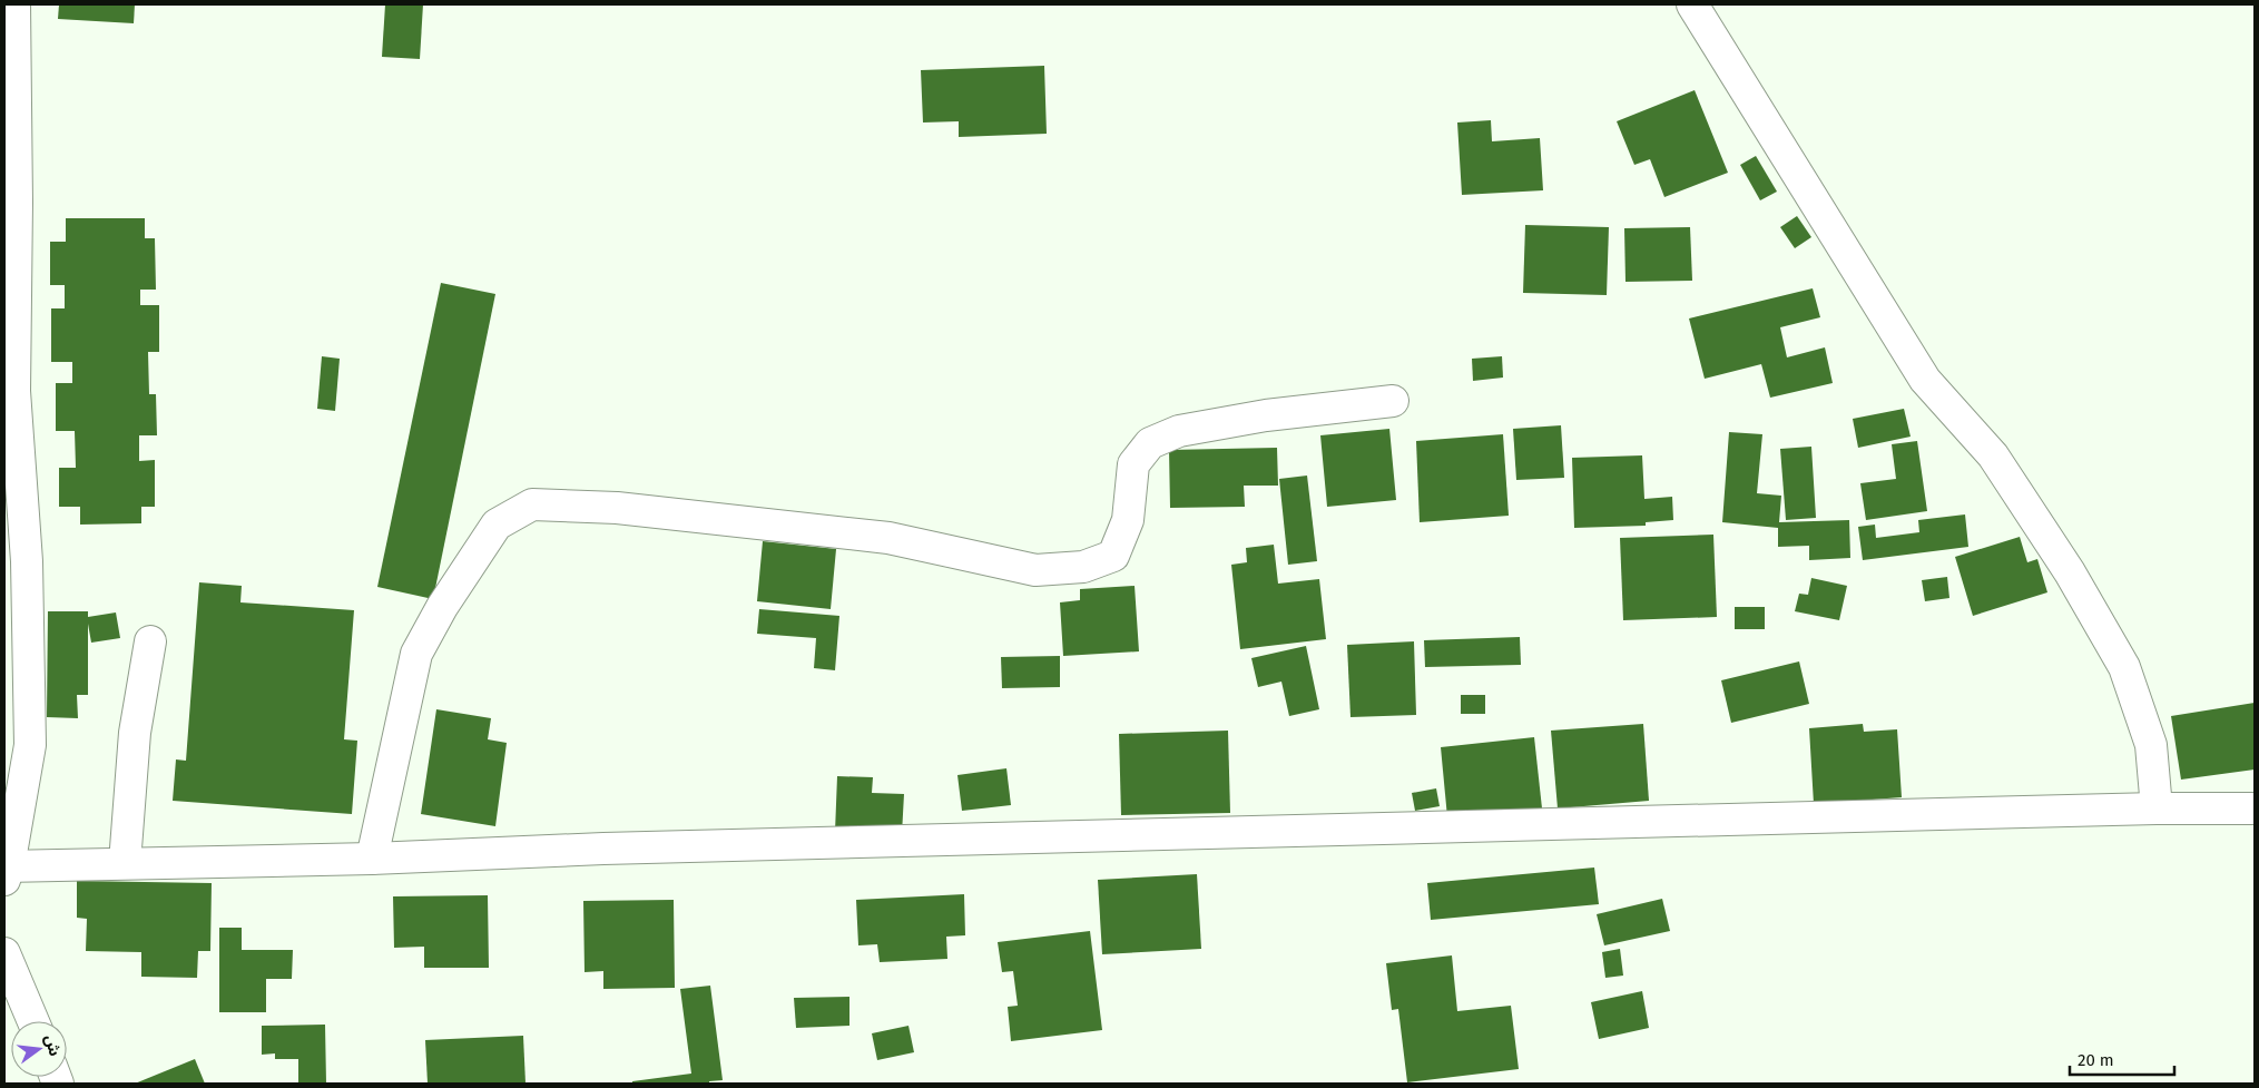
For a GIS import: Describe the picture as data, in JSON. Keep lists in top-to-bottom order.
{
  "scale_bar": "20 m",
  "north": "right"
}
